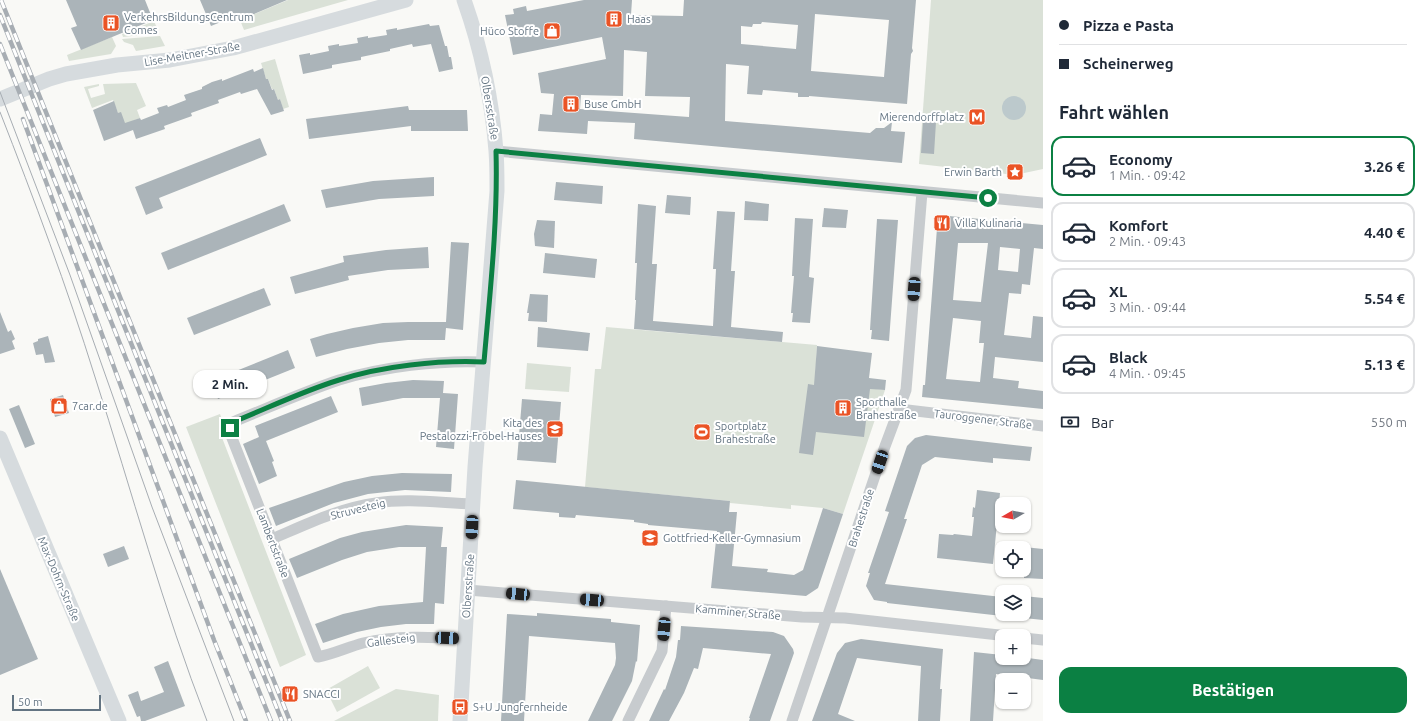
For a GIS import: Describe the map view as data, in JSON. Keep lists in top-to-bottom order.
{
  "streets": {
    "street": [
      "Lise-Meitner-Straße",
      "Olbersstraße",
      "Tauroggener Straße",
      "Struvesteig",
      "Brahestraße",
      "Lambertstraße",
      "Max-Dohrn-Straße",
      "Kamminer Straße",
      "Gallesteig"
    ]
  },
  "crossings": [
    ["Olbersstraße", "Struvesteig"],
    ["Olbersstraße", "Lambertstraße"],
    ["Olbersstraße", "Kamminer Straße"],
    ["Olbersstraße", "Gallesteig"],
    ["Tauroggener Straße", "Brahestraße"],
    ["Struvesteig", "Lambertstraße"],
    ["Brahestraße", "Kamminer Straße"],
    ["Lambertstraße", "Gallesteig"]
  ],
  "places": {
    "building": [
      "Haas",
      "VerkehrsBildungsCentrum Comes",
      "Buse GmbH",
      "Sporthalle Brahestraße"
    ],
    "shop": ["Hüco Stoffe", "7car.de"],
    "metro station": ["Mierendorffplatz"],
    "place": ["Erwin Barth"],
    "restaurant": ["Villa Kulinaria", "SNACCI"],
    "school or university": ["Kita des Pestalozzi-Fröbel-Hauses", "Gottfried-Keller-Gymnasium"],
    "sports": ["Sportplatz Brahestraße"],
    "bus stop": ["S+U Jungfernheide"]
  },
  "scale_bar": "50 m",
  "north": "left",
  "page": {
    "banner": ["Pizza e Pasta", "Scheinerweg"],
    "heading": "Fahrt wählen",
    "list": [
      {
        "name": "Economy",
        "note": "1 Min. · 09:42",
        "value": "3.26 €"
      },
      {
        "name": "Komfort",
        "note": "2 Min. · 09:43",
        "value": "4.40 €"
      },
      {
        "name": "XL",
        "note": "3 Min. · 09:44",
        "value": "5.54 €"
      },
      {
        "name": "Black",
        "note": "4 Min. · 09:45",
        "value": "5.13 €"
      }
    ],
    "bubble": "2 Min.",
    "pay": ["Bar", "550 m"],
    "map_buttons": ["+", "−"],
    "buttons": "Bestätigen",
    "scale": "50 m"
  }
}
